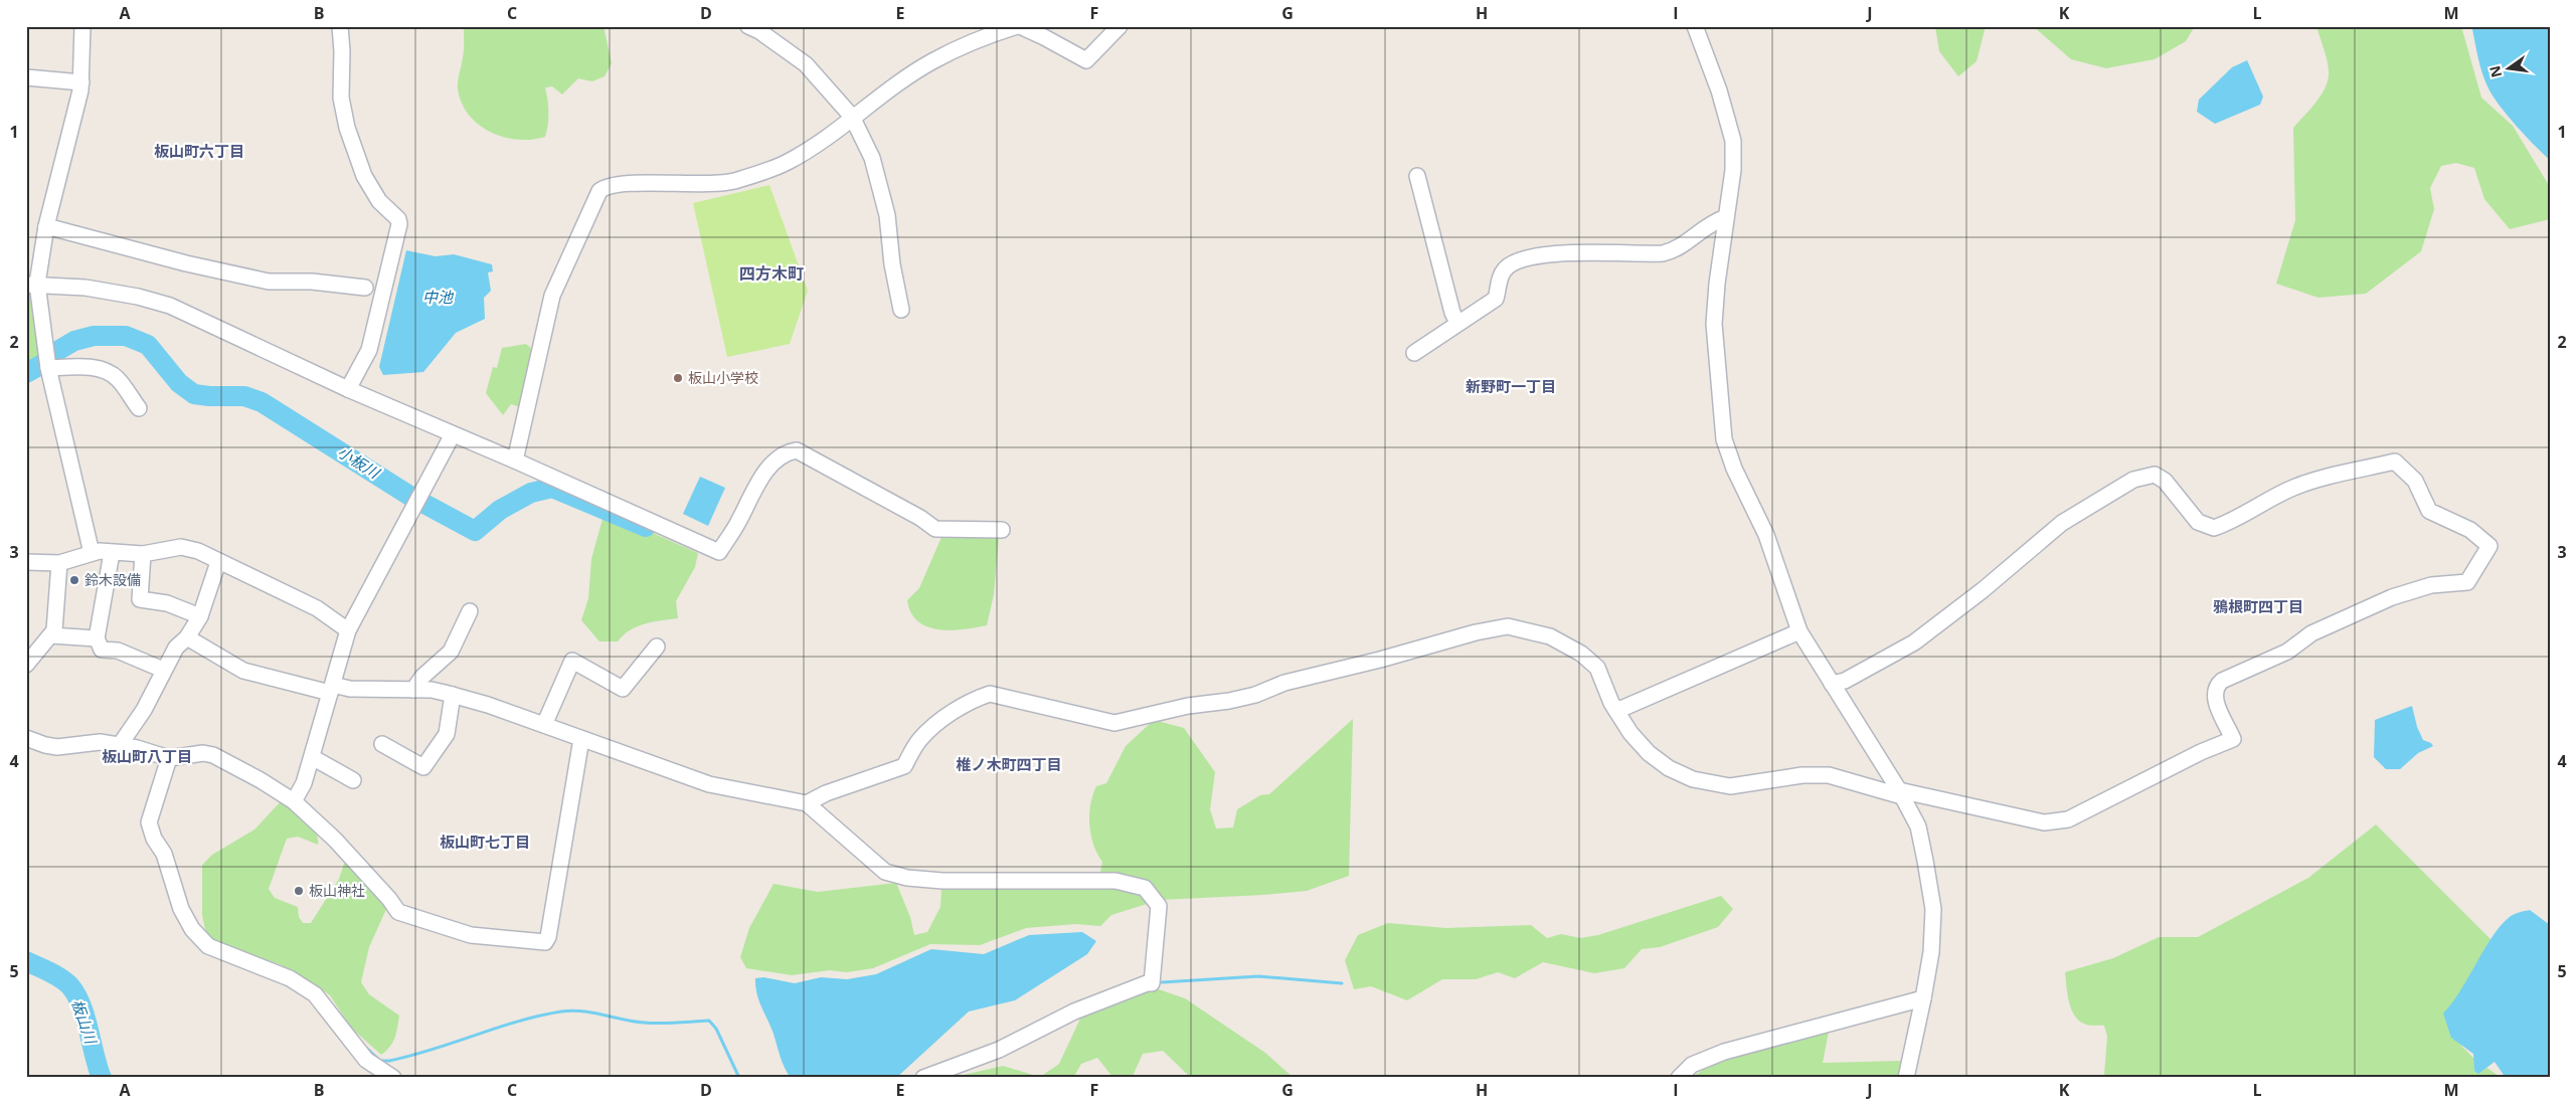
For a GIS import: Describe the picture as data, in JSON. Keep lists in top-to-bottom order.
{
  "districts": [
    "板山町六丁目",
    "四方木町",
    "新野町一丁目",
    "鴉根町四丁目",
    "板山町八丁目",
    "椎ノ木町四丁目",
    "板山町七丁目"
  ],
  "water": ["中池", "小板川", "板山川"],
  "places": ["板山小学校", "鈴木設備", "板山神社"],
  "north": "left",
  "grid": {
    "columns": [
      "A",
      "B",
      "C",
      "D",
      "E",
      "F",
      "G",
      "H",
      "I",
      "J",
      "K",
      "L",
      "M"
    ],
    "rows": [
      "1",
      "2",
      "3",
      "4",
      "5"
    ]
  }
}
